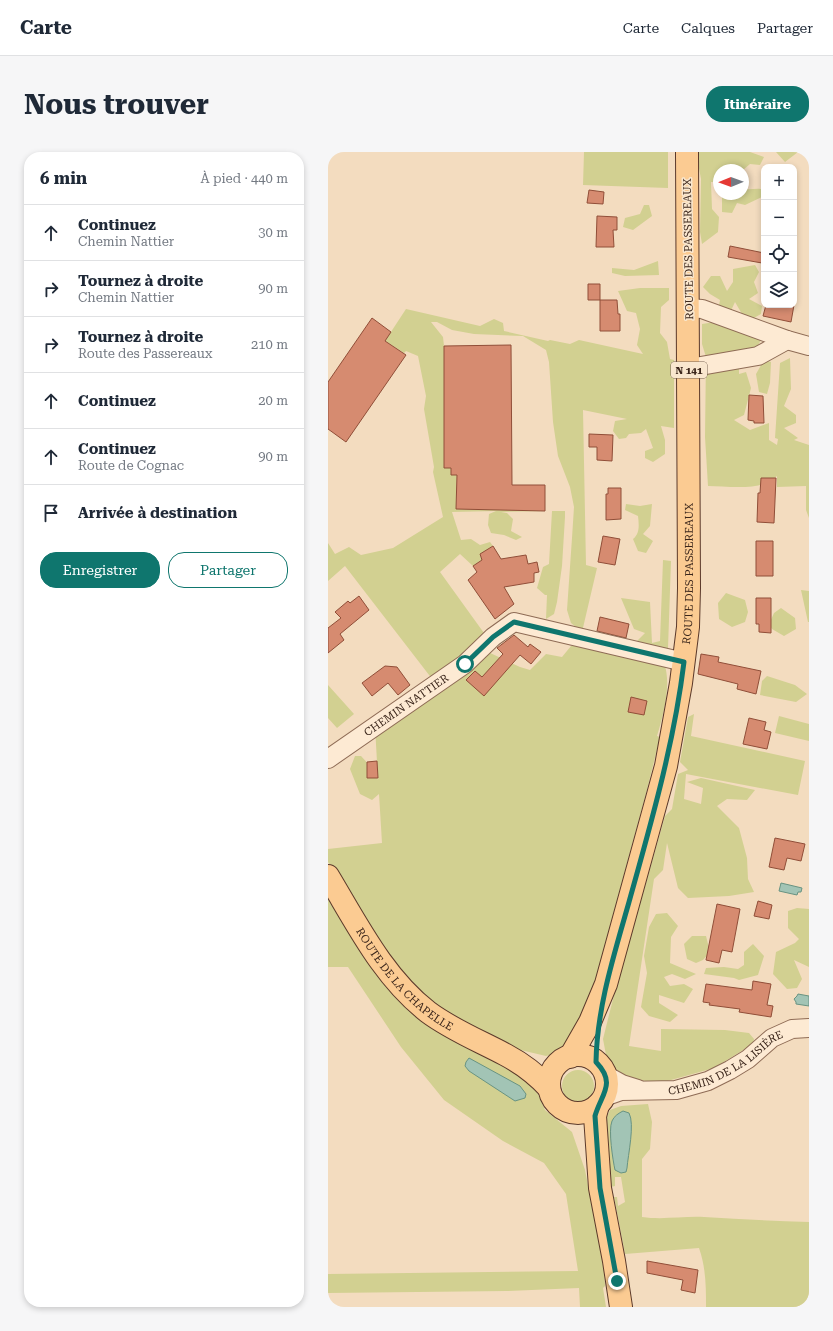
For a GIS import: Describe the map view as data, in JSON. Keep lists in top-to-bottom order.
{
  "streets": {
    "main road": ["ROUTE DES PASSEREAUX", "N 141", "ROUTE DE LA CHAPELLE"],
    "street": ["CHEMIN NATTIER", "CHEMIN DE LA LISIÈRE"]
  },
  "crossings": [
    ["ROUTE DES PASSEREAUX", "N 141"],
    ["ROUTE DES PASSEREAUX", "CHEMIN NATTIER"],
    ["ROUTE DES PASSEREAUX", "ROUTE DE LA CHAPELLE"],
    ["ROUTE DES PASSEREAUX", "CHEMIN DE LA LISIÈRE"],
    ["N 141", "ROUTE DE LA CHAPELLE"],
    ["N 141", "CHEMIN DE LA LISIÈRE"],
    ["ROUTE DE LA CHAPELLE", "CHEMIN DE LA LISIÈRE"]
  ],
  "north": "left",
  "page": {
    "header": "Carte",
    "nav": ["Carte", "Calques", "Partager"],
    "buttons": [
      "Itinéraire",
      ["Enregistrer", "Partager"]
    ],
    "title": "Nous trouver",
    "heading": ["6 min", "À pied · 440 m"],
    "map_buttons": ["+", "−"],
    "list": [
      ["Continuez", "Chemin Nattier", "30 m"],
      ["Tournez à droite", "Chemin Nattier", "90 m"],
      ["Tournez à droite", "Route des Passereaux", "210 m"],
      ["Continuez", "20 m"],
      ["Continuez", "Route de Cognac", "90 m"],
      "Arrivée à destination"
    ]
  }
}
